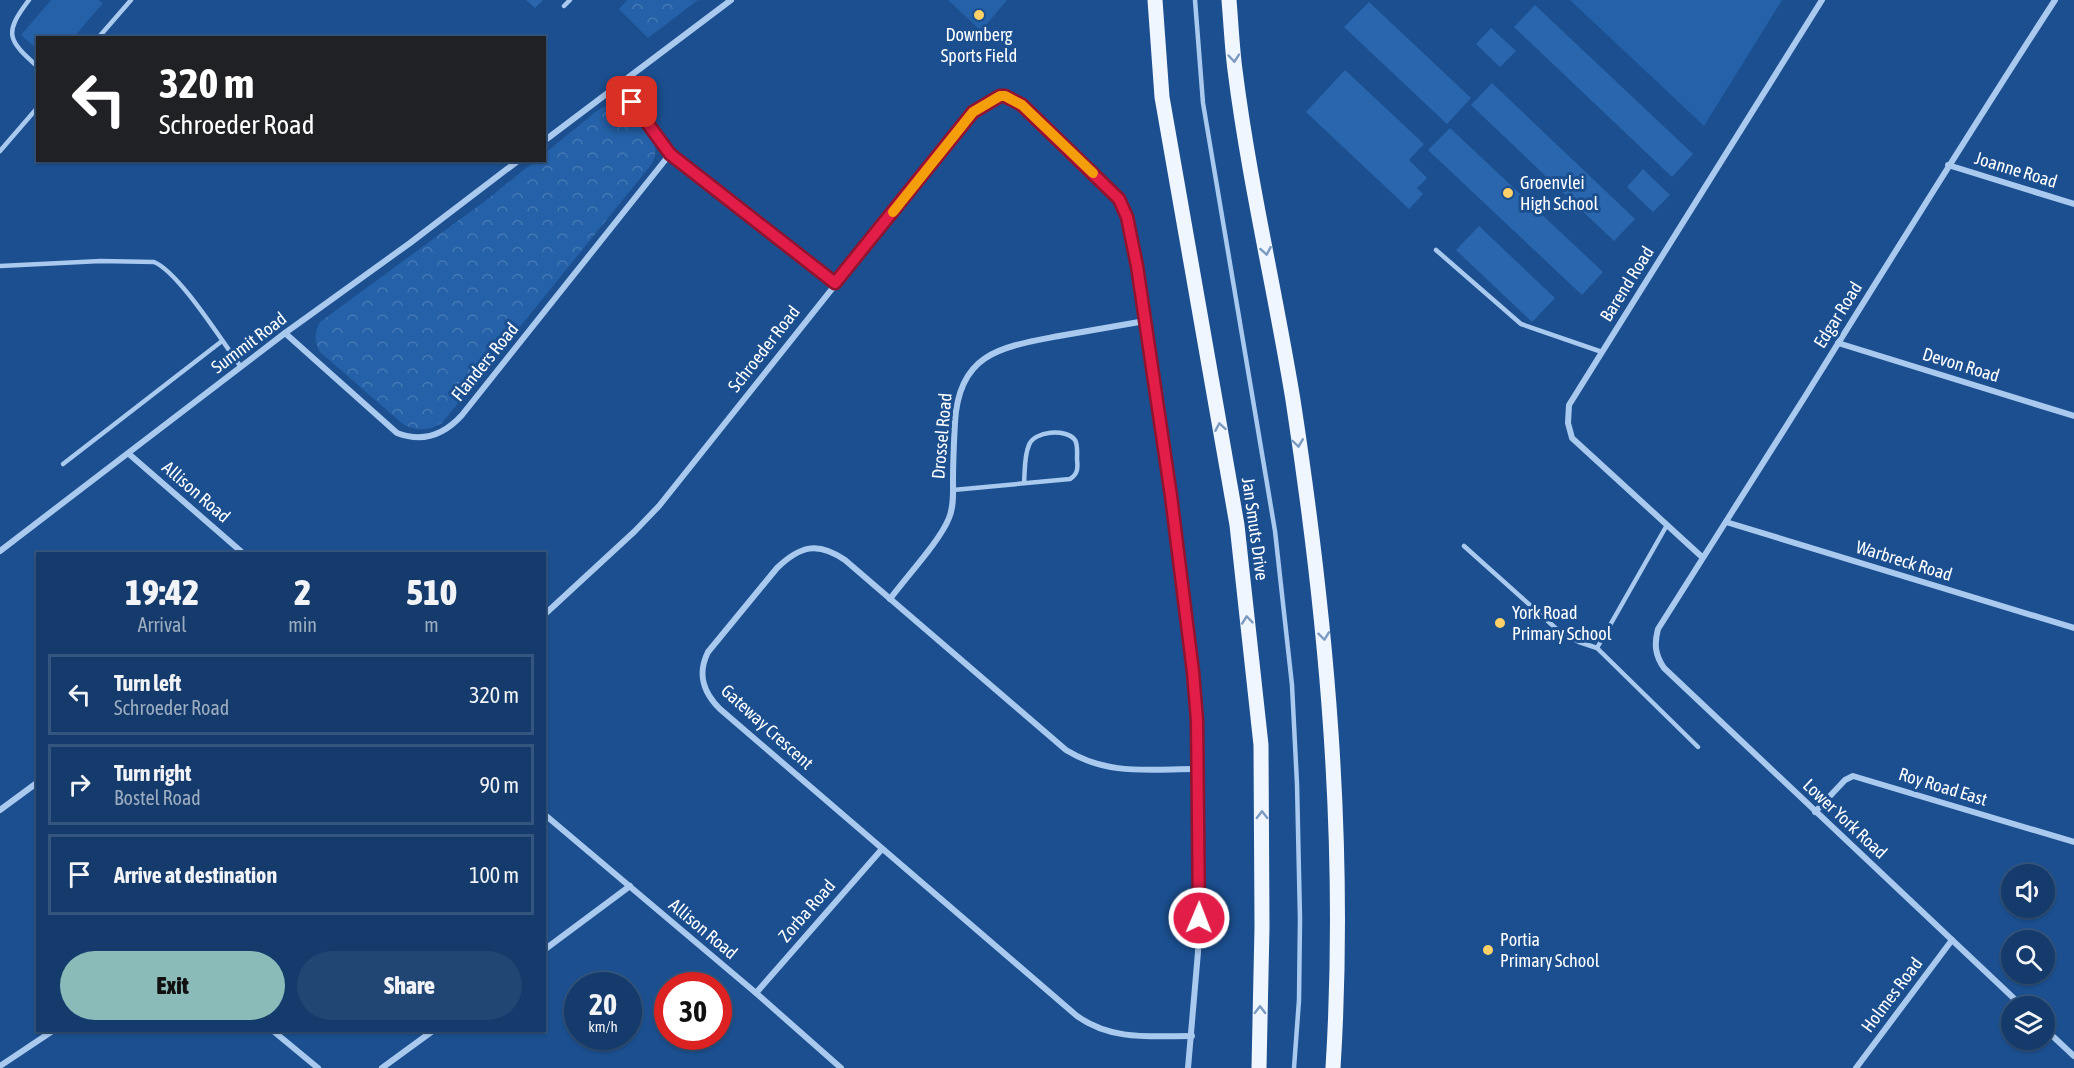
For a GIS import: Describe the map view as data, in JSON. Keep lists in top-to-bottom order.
{
  "streets": {
    "main road": ["Jan Smuts Drive"],
    "street": [
      "Joanne Road",
      "Barend Road",
      "Edgar Road",
      "Summit Road",
      "Schroeder Road",
      "Flanders Road",
      "Devon Road",
      "Drossel Road",
      "Allison Road",
      "Warbreck Road",
      "Gateway Crescent",
      "Roy Road East",
      "Lower York Road",
      "Zorba Road",
      "Holmes Road"
    ]
  },
  "crossings": [
    ["Joanne Road", "Edgar Road"],
    ["Barend Road", "Edgar Road"],
    ["Edgar Road", "Devon Road"],
    ["Edgar Road", "Warbreck Road"],
    ["Edgar Road", "Lower York Road"],
    ["Summit Road", "Flanders Road"],
    ["Summit Road", "Allison Road"],
    ["Schroeder Road", "Drossel Road"],
    ["Drossel Road", "Gateway Crescent"],
    ["Allison Road", "Zorba Road"],
    ["Gateway Crescent", "Zorba Road"],
    ["Roy Road East", "Lower York Road"],
    ["Lower York Road", "Holmes Road"]
  ],
  "places": [
    "Downberg Sports Field",
    "Groenvlei High School",
    "York Road Primary School",
    "Portia Primary School"
  ],
  "page": {
    "turn": ["320 m", "Schroeder Road"],
    "eta": [
      "19:42",
      "Arrival",
      "2",
      "min",
      "510",
      "m"
    ],
    "list": [
      {
        "name": "Turn left",
        "note": "Schroeder Road",
        "value": "320 m"
      },
      {
        "name": "Turn right",
        "note": "Bostel Road",
        "value": "90 m"
      },
      {
        "name": "Arrive at destination",
        "value": "100 m"
      }
    ],
    "buttons": ["Exit", "Share"],
    "speed": "20 km/h",
    "limit": "30"
  }
}
